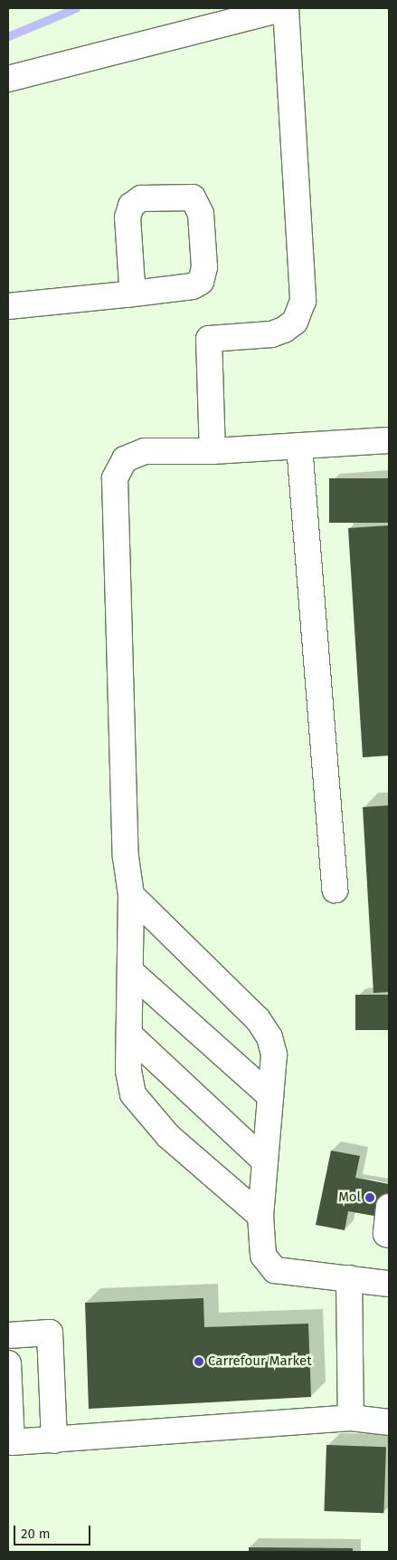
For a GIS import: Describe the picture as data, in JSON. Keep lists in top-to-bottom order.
{
  "places": ["Mol", "Carrefour Market"],
  "scale_bar": "20 m"
}
